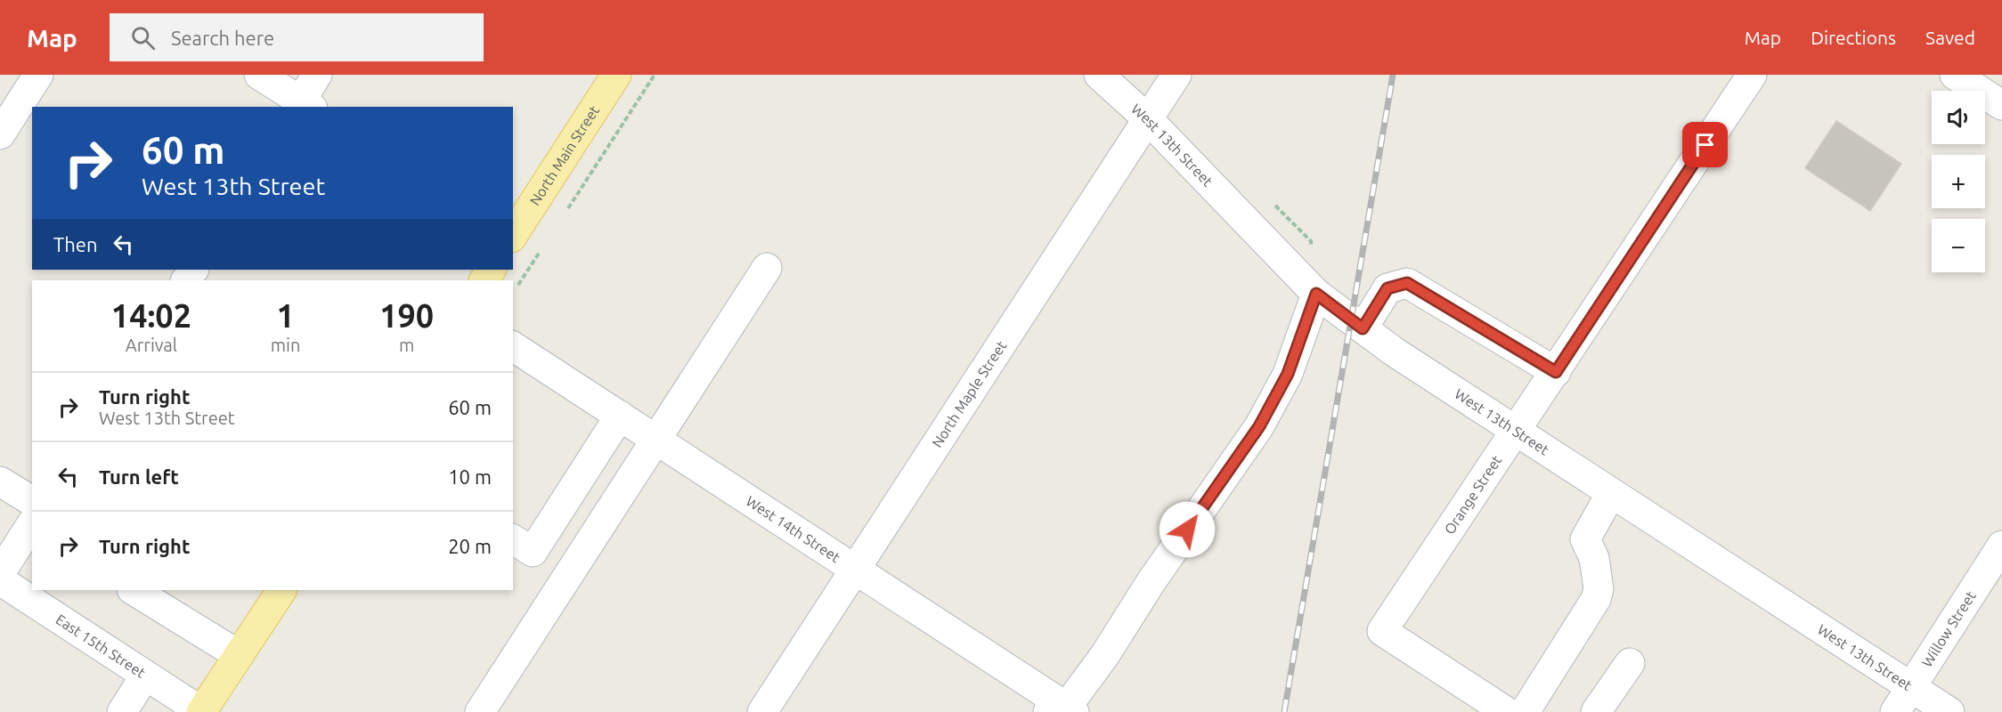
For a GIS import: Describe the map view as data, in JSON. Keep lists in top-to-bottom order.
{
  "streets": {
    "main road": ["North Main Street"],
    "street": [
      "West 13th Street",
      "North Maple Street",
      "Orange Street",
      "West 14th Street",
      "Willow Street",
      "East 15th Street"
    ]
  },
  "crossings": [
    ["West 13th Street", "North Maple Street"],
    ["West 13th Street", "Orange Street"],
    ["West 13th Street", "Willow Street"],
    ["North Maple Street", "West 14th Street"]
  ],
  "page": {
    "header": "Map",
    "search": "Search here",
    "nav": ["Map", "Directions", "Saved"],
    "map_buttons": ["+", "−"],
    "turn": ["60 m", "West 13th Street"],
    "then": "Then",
    "eta": [
      "14:02",
      "Arrival",
      "1",
      "min",
      "190",
      "m"
    ],
    "list": [
      {
        "name": "Turn right",
        "note": "West 13th Street",
        "value": "60 m"
      },
      {
        "name": "Turn left",
        "value": "10 m"
      },
      {
        "name": "Turn right",
        "value": "20 m"
      }
    ]
  }
}
